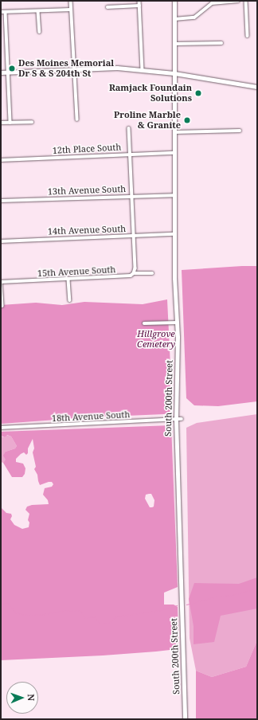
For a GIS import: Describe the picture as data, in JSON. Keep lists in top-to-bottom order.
{
  "streets": {
    "main road": ["South 200th Street"],
    "street": [
      "12th Place South",
      "13th Avenue South",
      "14th Avenue South",
      "15th Avenue South",
      "18th Avenue South"
    ]
  },
  "crossings": [
    ["12th Place South", "South 200th Street"],
    ["13th Avenue South", "South 200th Street"],
    ["14th Avenue South", "South 200th Street"],
    ["South 200th Street", "18th Avenue South"]
  ],
  "parks": ["Hillgrove Cemetery"],
  "places": ["Des Moines Memorial Dr S & S 204th St", "Ramjack Foundain Solutions", "Proline Marble & Granite"],
  "north": "right"
}
